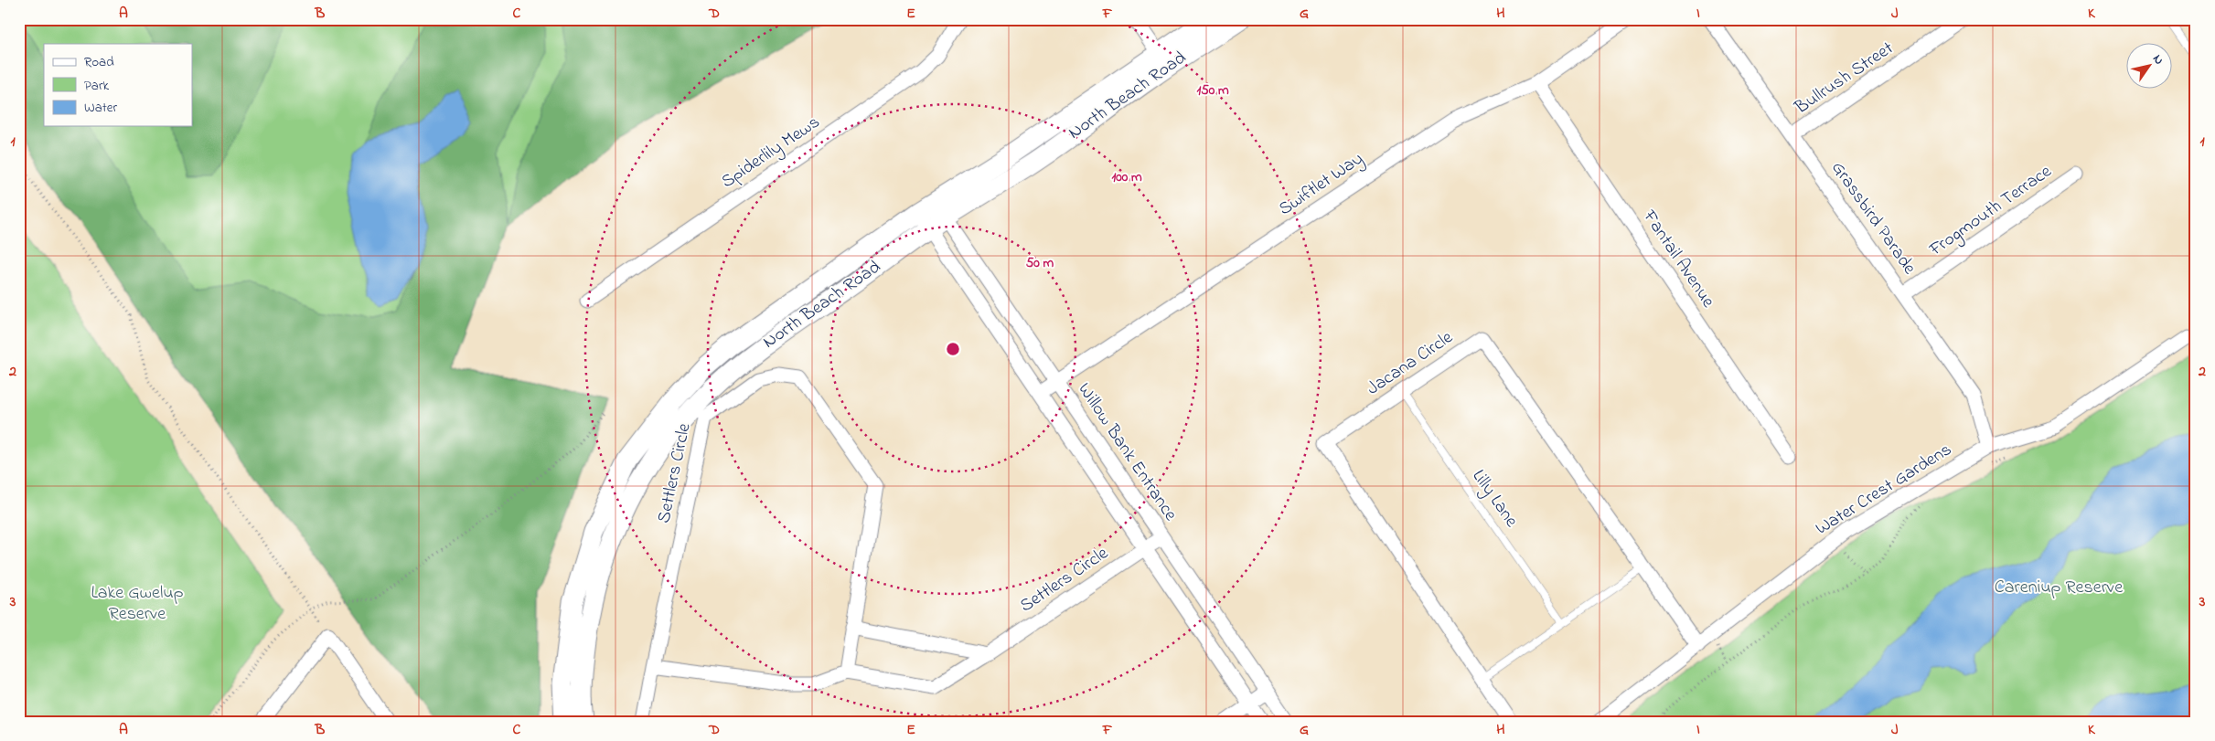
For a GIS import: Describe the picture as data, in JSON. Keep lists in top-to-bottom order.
{
  "streets": {
    "main road": ["North Beach Road"],
    "street": [
      "Bullrush Street",
      "Spiderlily Mews",
      "Swiftlet Way",
      "Frogmouth Terrace",
      "Grassbird Parade",
      "Fantail Avenue",
      "Jacana Circle",
      "Willow Bank Entrance",
      "Settlers Circle",
      "Water Crest Gardens"
    ],
    "lane": ["Lilly Lane"]
  },
  "crossings": [
    ["Bullrush Street", "Grassbird Parade"],
    ["North Beach Road", "Willow Bank Entrance"],
    ["Swiftlet Way", "Fantail Avenue"],
    ["Swiftlet Way", "Willow Bank Entrance"],
    ["Frogmouth Terrace", "Grassbird Parade"],
    ["Grassbird Parade", "Water Crest Gardens"],
    ["Jacana Circle", "Water Crest Gardens"],
    ["Jacana Circle", "Lilly Lane"],
    ["Willow Bank Entrance", "Settlers Circle"]
  ],
  "parks": ["Careniup Reserve", "Lake Gwelup Reserve"],
  "legend": ["Road", "Park", "Water"],
  "north": "top right",
  "grid": {
    "columns": [
      "A",
      "B",
      "C",
      "D",
      "E",
      "F",
      "G",
      "H",
      "I",
      "J",
      "K"
    ],
    "rows": ["1", "2", "3"]
  },
  "rings": ["150 m", "100 m", "50 m"]
}
